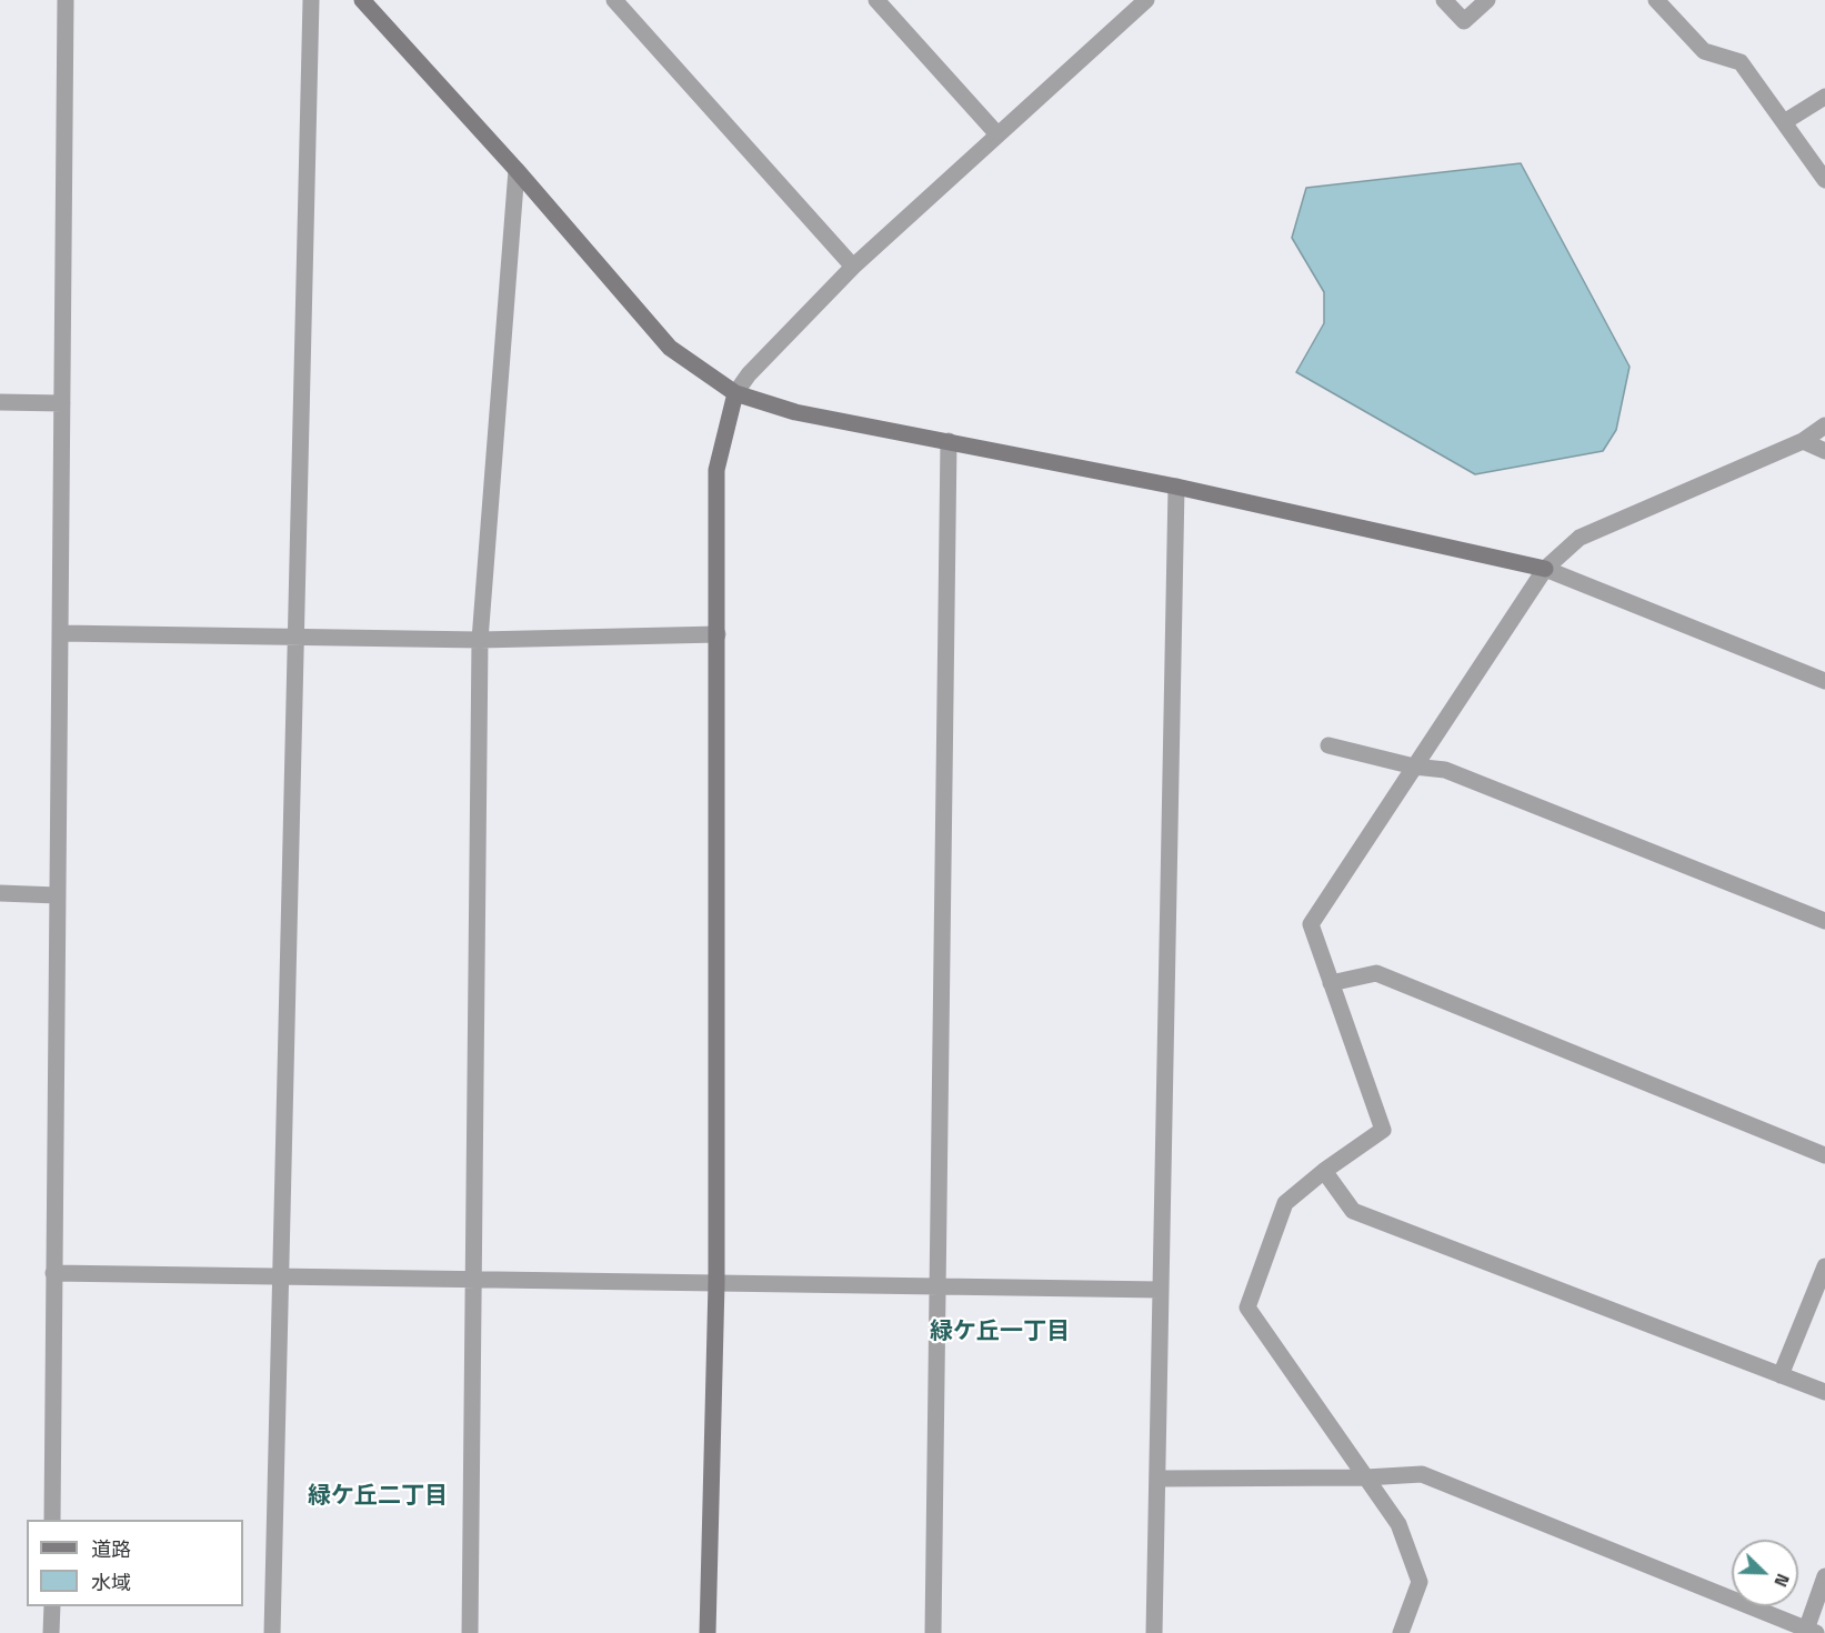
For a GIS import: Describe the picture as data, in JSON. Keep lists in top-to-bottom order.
{
  "districts": ["緑ケ丘一丁目", "緑ケ丘二丁目"],
  "legend": ["道路", "水域"],
  "north": "bottom right"
}
